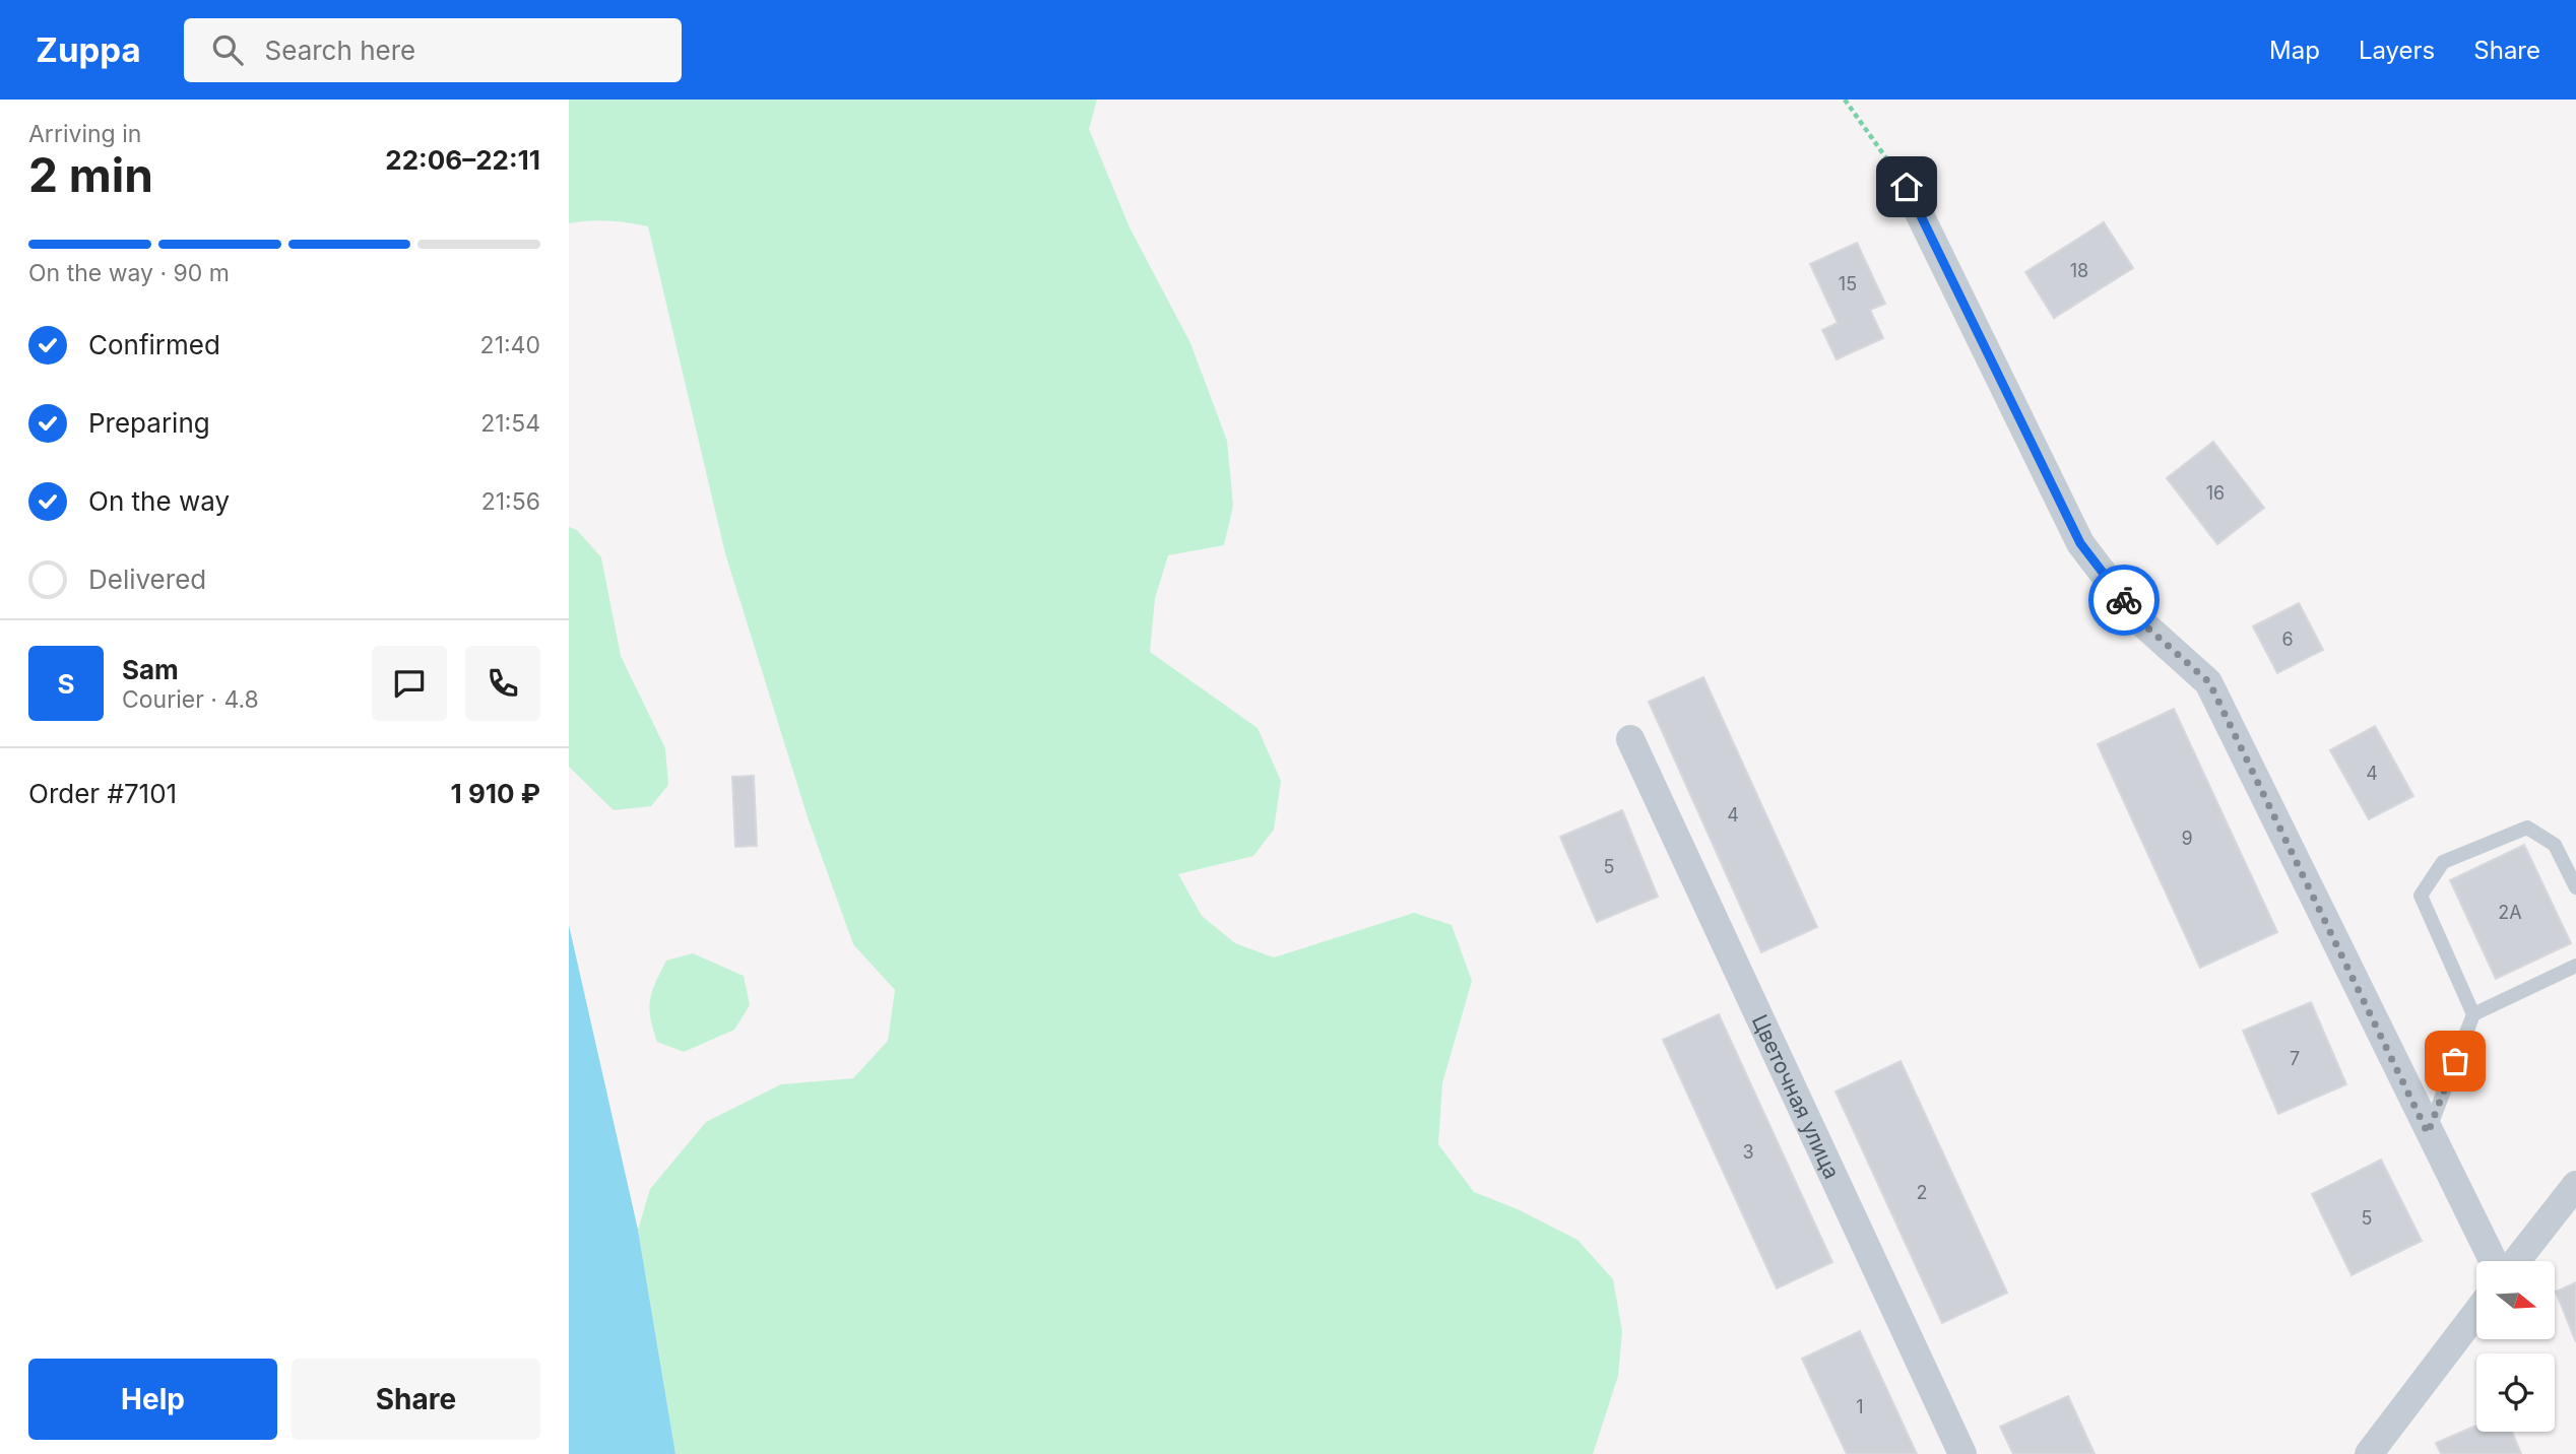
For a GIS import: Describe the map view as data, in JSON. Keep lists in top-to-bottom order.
{
  "streets": {
    "street": ["Цветочная улица"]
  },
  "house_numbers": [
    "18",
    "15",
    "16",
    "6",
    "4",
    "4",
    "9",
    "5",
    "2А",
    "7",
    "3",
    "2",
    "5",
    "1"
  ],
  "north": "right",
  "page": {
    "header": "Zuppa",
    "search": "Search here",
    "nav": ["Map", "Layers", "Share"],
    "heading": ["2 min", "Arriving in", "22:06–22:11"],
    "panel": [
      "Sam",
      "Courier · 4.8",
      "Order #7101",
      "1 910 ₽"
    ],
    "bar": "On the way · 90 m",
    "list": [
      ["Confirmed", "21:40"],
      ["Preparing", "21:54"],
      ["On the way", "21:56"],
      "Delivered"
    ],
    "round": "S",
    "buttons": ["Help", "Share"]
  }
}
